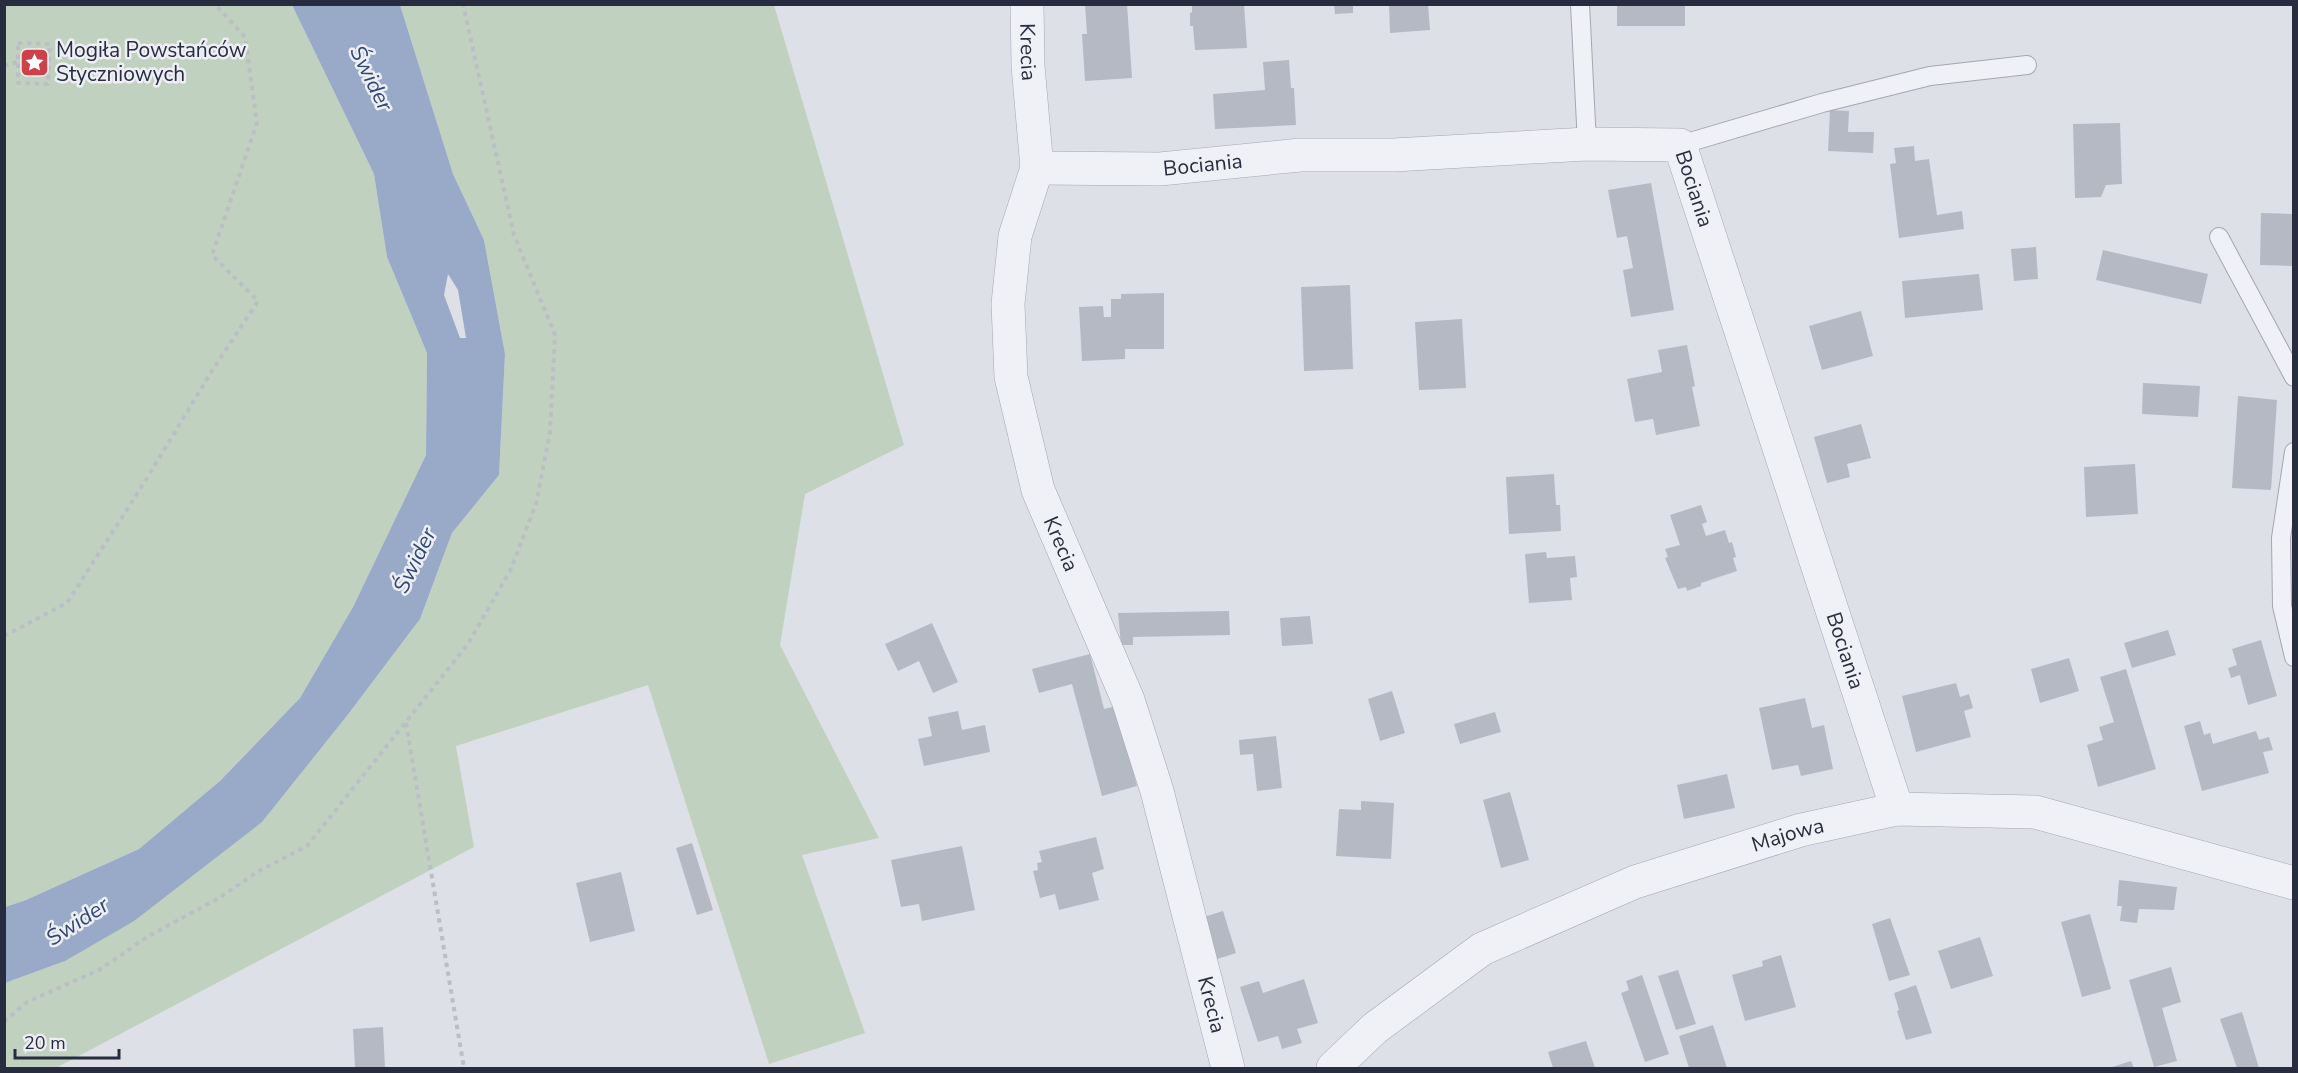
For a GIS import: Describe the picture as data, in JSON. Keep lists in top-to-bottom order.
{
  "streets": {
    "street": ["Krecia", "Bociania", "Majowa"]
  },
  "crossings": [
    ["Krecia", "Bociania"],
    ["Bociania", "Majowa"]
  ],
  "water": ["Świder"],
  "places": {
    "place": ["Mogiła Powstańców Styczniowych"]
  },
  "scale_bar": "20 m"
}
